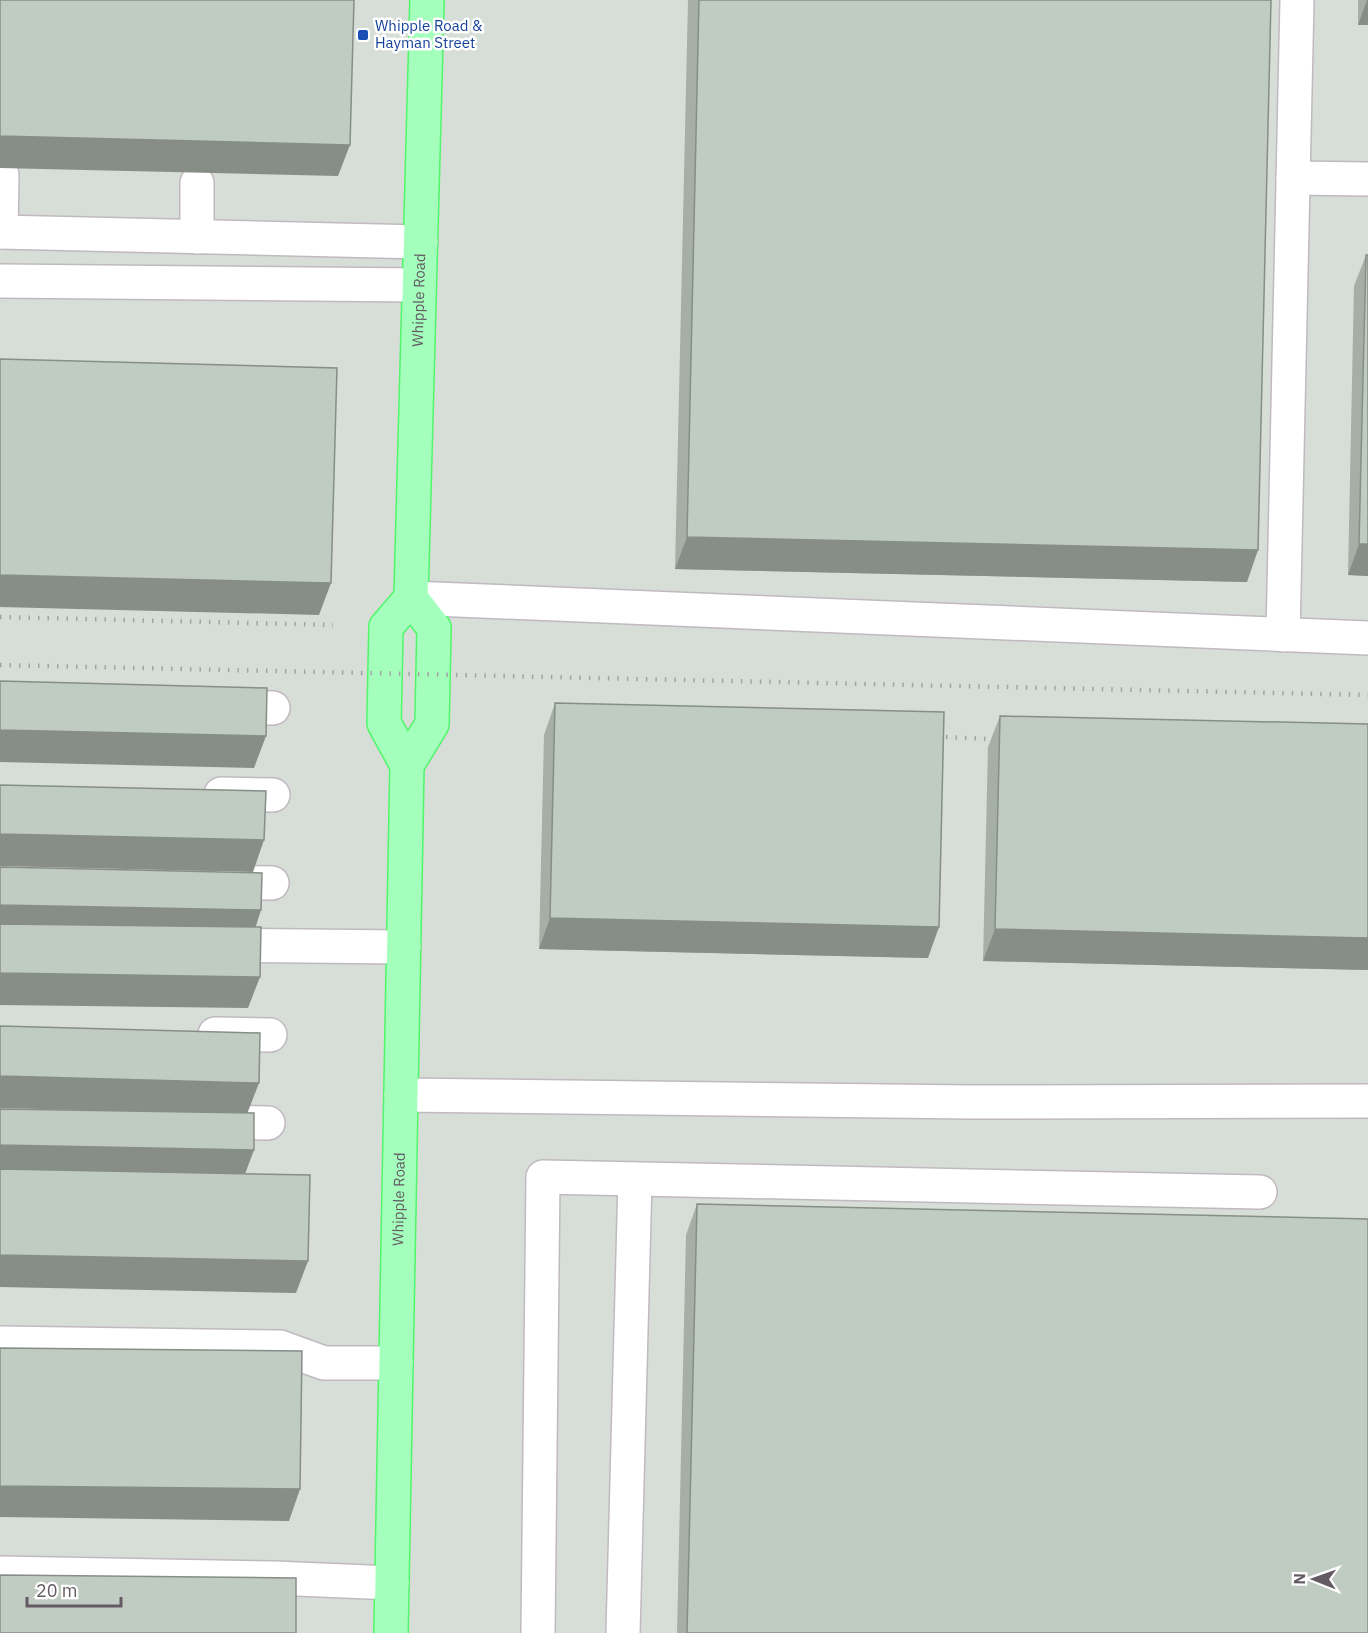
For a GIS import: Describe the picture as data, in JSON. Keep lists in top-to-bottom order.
{
  "streets": {
    "main road": ["Whipple Road"]
  },
  "places": {
    "transit": ["Whipple Road & Hayman Street"]
  },
  "scale_bar": "20 m",
  "north": "left"
}
